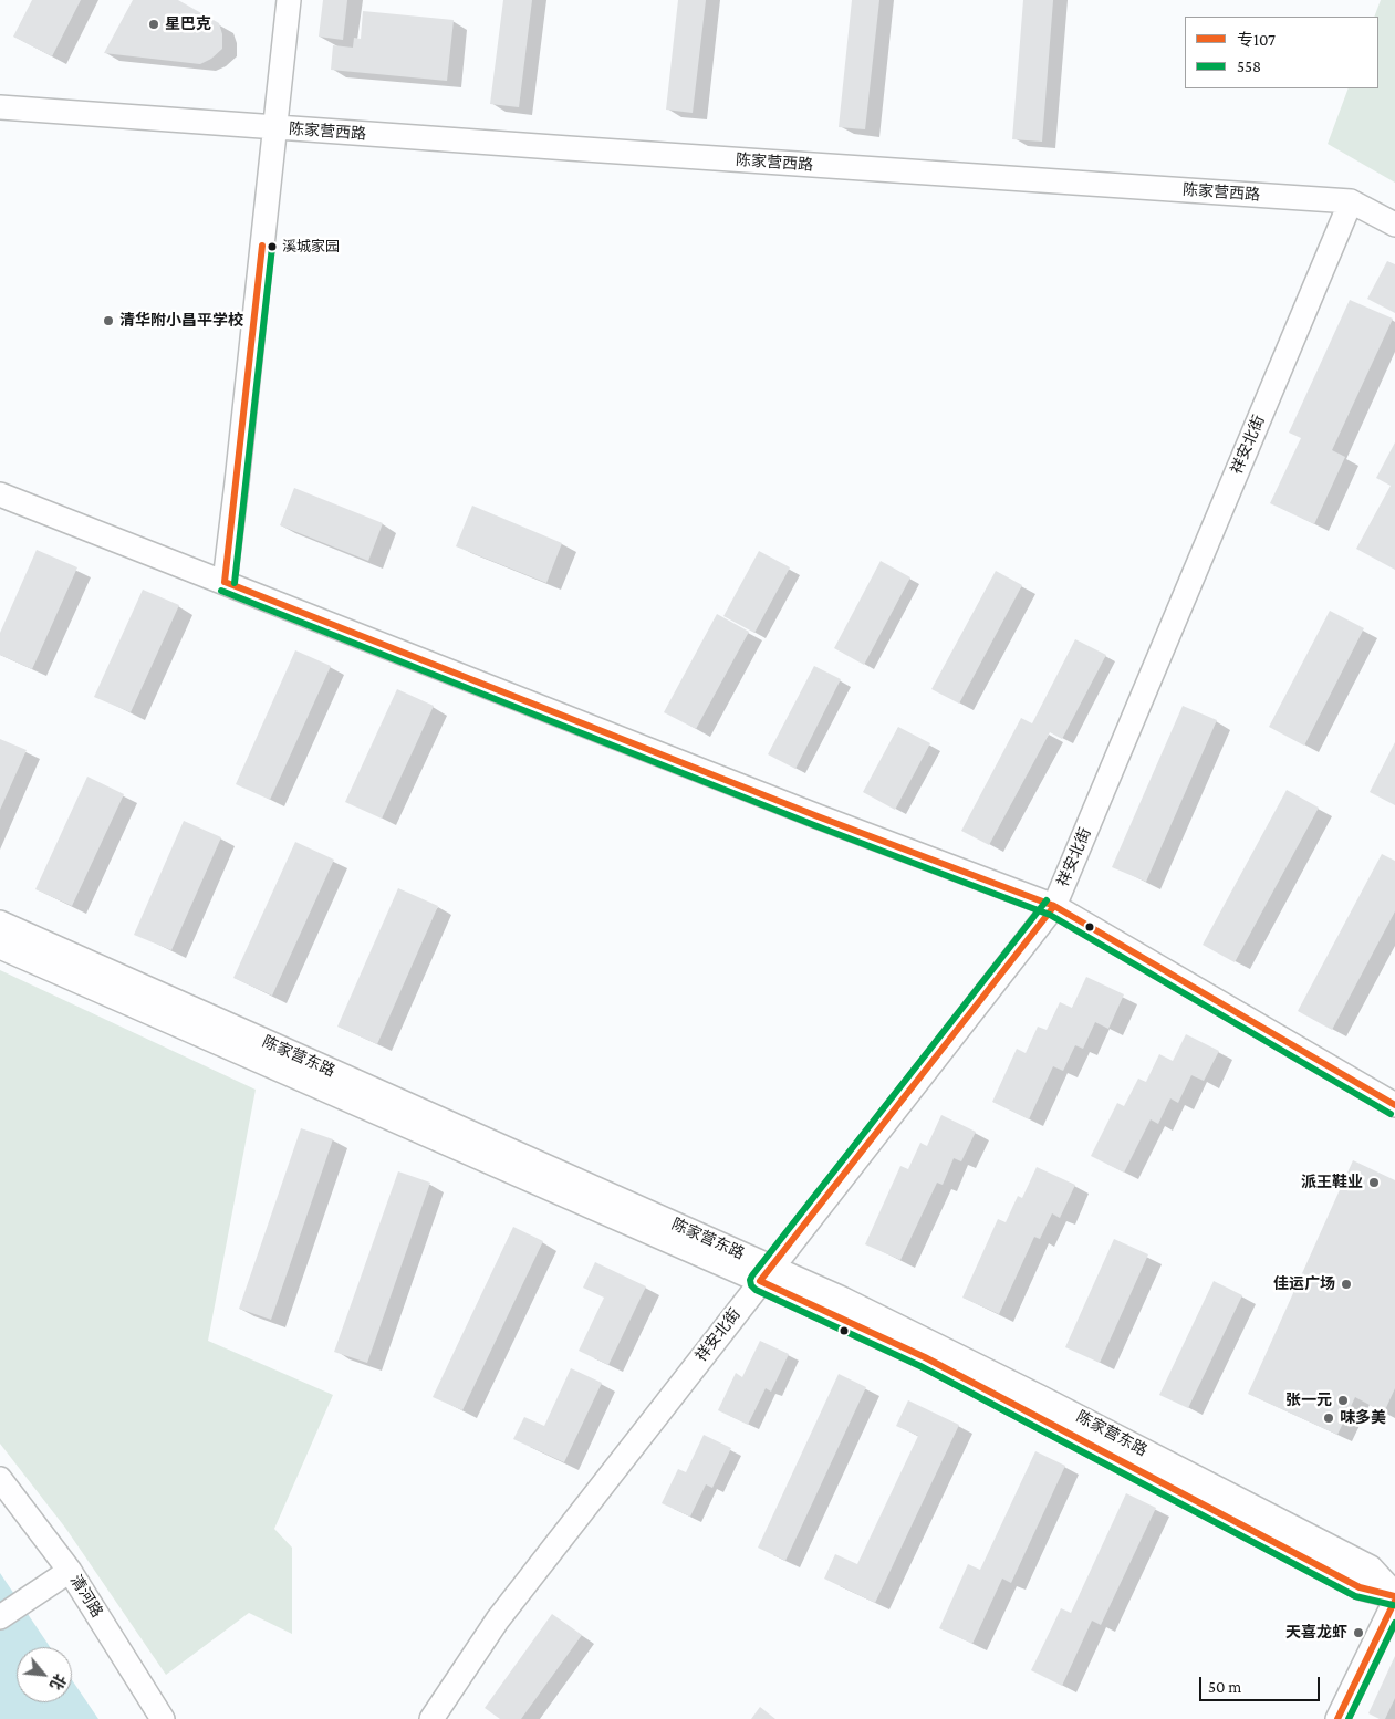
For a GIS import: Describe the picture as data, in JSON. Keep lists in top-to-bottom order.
{
  "streets": {
    "street": [
      "陈家营西路",
      "祥安北街",
      "陈家营东路",
      "清河路"
    ]
  },
  "crossings": [
    ["陈家营西路", "祥安北街"],
    ["祥安北街", "陈家营东路"]
  ],
  "places": [
    "星巴克",
    "溪城家园",
    "清华附小昌平学校",
    "派王鞋业",
    "佳运广场",
    "张一元",
    "味多美",
    "天喜龙虾"
  ],
  "lines": ["transit line 专107", "transit line 558"],
  "legend": ["专107", "558"],
  "scale_bar": "50 m",
  "north": "bottom right"
}
